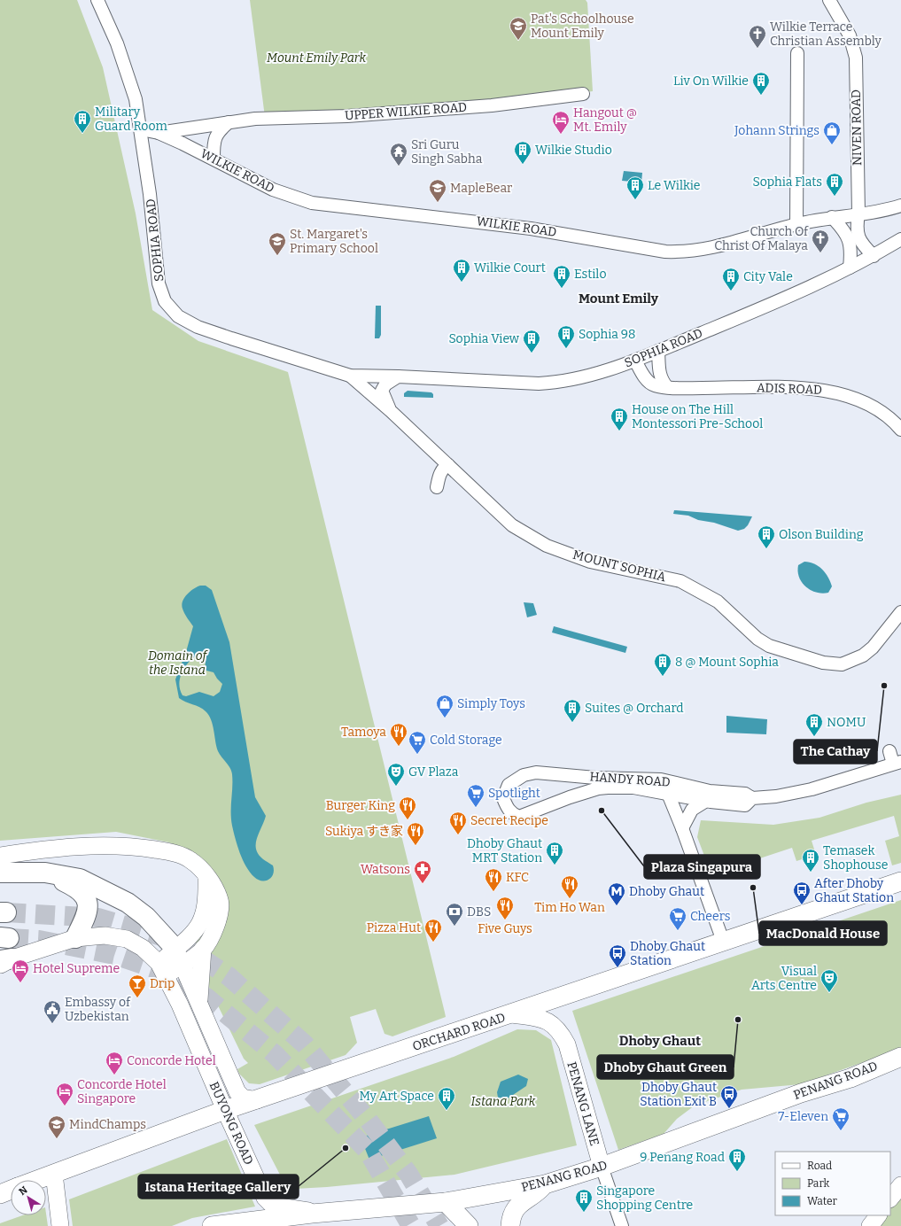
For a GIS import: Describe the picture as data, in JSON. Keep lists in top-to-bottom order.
{
  "streets": {
    "main road": ["ORCHARD ROAD", "PENANG ROAD"],
    "street": [
      "UPPER WILKIE ROAD",
      "NIVEN ROAD",
      "WILKIE ROAD",
      "SOPHIA ROAD",
      "ADIS ROAD",
      "MOUNT SOPHIA",
      "HANDY ROAD",
      "PENANG LANE",
      "BUYONG ROAD"
    ]
  },
  "crossings": [
    ["UPPER WILKIE ROAD", "WILKIE ROAD"],
    ["NIVEN ROAD", "WILKIE ROAD"],
    ["NIVEN ROAD", "SOPHIA ROAD"],
    ["WILKIE ROAD", "SOPHIA ROAD"],
    ["SOPHIA ROAD", "ADIS ROAD"],
    ["SOPHIA ROAD", "MOUNT SOPHIA"],
    ["ORCHARD ROAD", "PENANG LANE"],
    ["ORCHARD ROAD", "BUYONG ROAD"],
    ["PENANG ROAD", "PENANG LANE"],
    ["PENANG ROAD", "BUYONG ROAD"]
  ],
  "districts": ["Mount Emily", "Dhoby Ghaut"],
  "parks": ["Mount Emily Park", "Domain of the Istana", "Istana Park"],
  "places": {
    "school or university": [
      "Pat's Schoolhouse Mount Emily",
      "MapleBear",
      "St. Margaret's Primary School",
      "MindChamps"
    ],
    "church": ["Wilkie Terrace Christian Assembly", "Church Of Christ Of Malaya"],
    "building": [
      "Liv On Wilkie",
      "Military Guard Room",
      "Wilkie Studio",
      "Sophia Flats",
      "Le Wilkie",
      "Wilkie Court",
      "Estilo",
      "City Vale",
      "Sophia 98",
      "Sophia View",
      "House on The Hill Montessori Pre-School",
      "Olson Building",
      "8 @ Mount Sophia",
      "Suites @ Orchard",
      "NOMU",
      "Dhoby Ghaut MRT Station",
      "Temasek Shophouse",
      "My Art Space",
      "9 Penang Road",
      "Singapore Shopping Centre"
    ],
    "hotel": [
      "Hangout @ Mt. Emily",
      "Hotel Supreme",
      "Concorde Hotel",
      "Concorde Hotel Singapore"
    ],
    "shop": ["Johann Strings", "Simply Toys"],
    "temple": ["Sri Guru Singh Sabha"],
    "other": [
      "The Cathay",
      "Plaza Singapura",
      "MacDonald House",
      "Dhoby Ghaut Green",
      "Istana Heritage Gallery"
    ],
    "restaurant": [
      "Tamoya",
      "Burger King",
      "Secret Recipe",
      "Sukiya すき家",
      "KFC",
      "Tim Ho Wan",
      "Five Guys",
      "Pizza Hut"
    ],
    "supermarket": [
      "Cold Storage",
      "Spotlight",
      "Cheers",
      "7-Eleven"
    ],
    "theatre": ["GV Plaza", "Visual Arts Centre"],
    "pharmacy": ["Watsons"],
    "bus stop": ["After Dhoby Ghaut Station", "Dhoby Ghaut Station", "Dhoby Ghaut Station Exit B"],
    "metro station": ["Dhoby Ghaut"],
    "bank": ["DBS"],
    "bar": ["Drip"],
    "public building": ["Embassy of Uzbekistan"]
  },
  "legend": ["Road", "Park", "Water"],
  "north": "top left"
}
